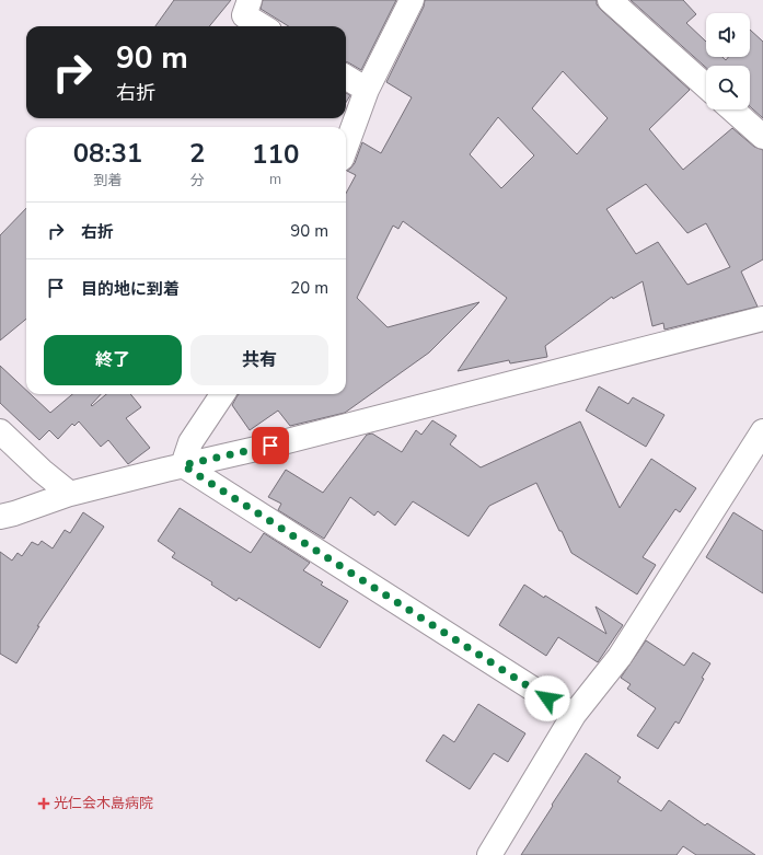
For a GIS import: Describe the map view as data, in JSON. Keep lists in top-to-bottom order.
{
  "places": {
    "health": ["光仁会木島病院"]
  },
  "page": {
    "turn": ["90 m", "右折"],
    "eta": [
      "08:31",
      "到着",
      "2",
      "分",
      "110",
      "m"
    ],
    "list": [
      {
        "name": "右折",
        "value": "90 m"
      },
      {
        "name": "目的地に到着",
        "value": "20 m"
      }
    ],
    "buttons": ["終了", "共有"]
  }
}
